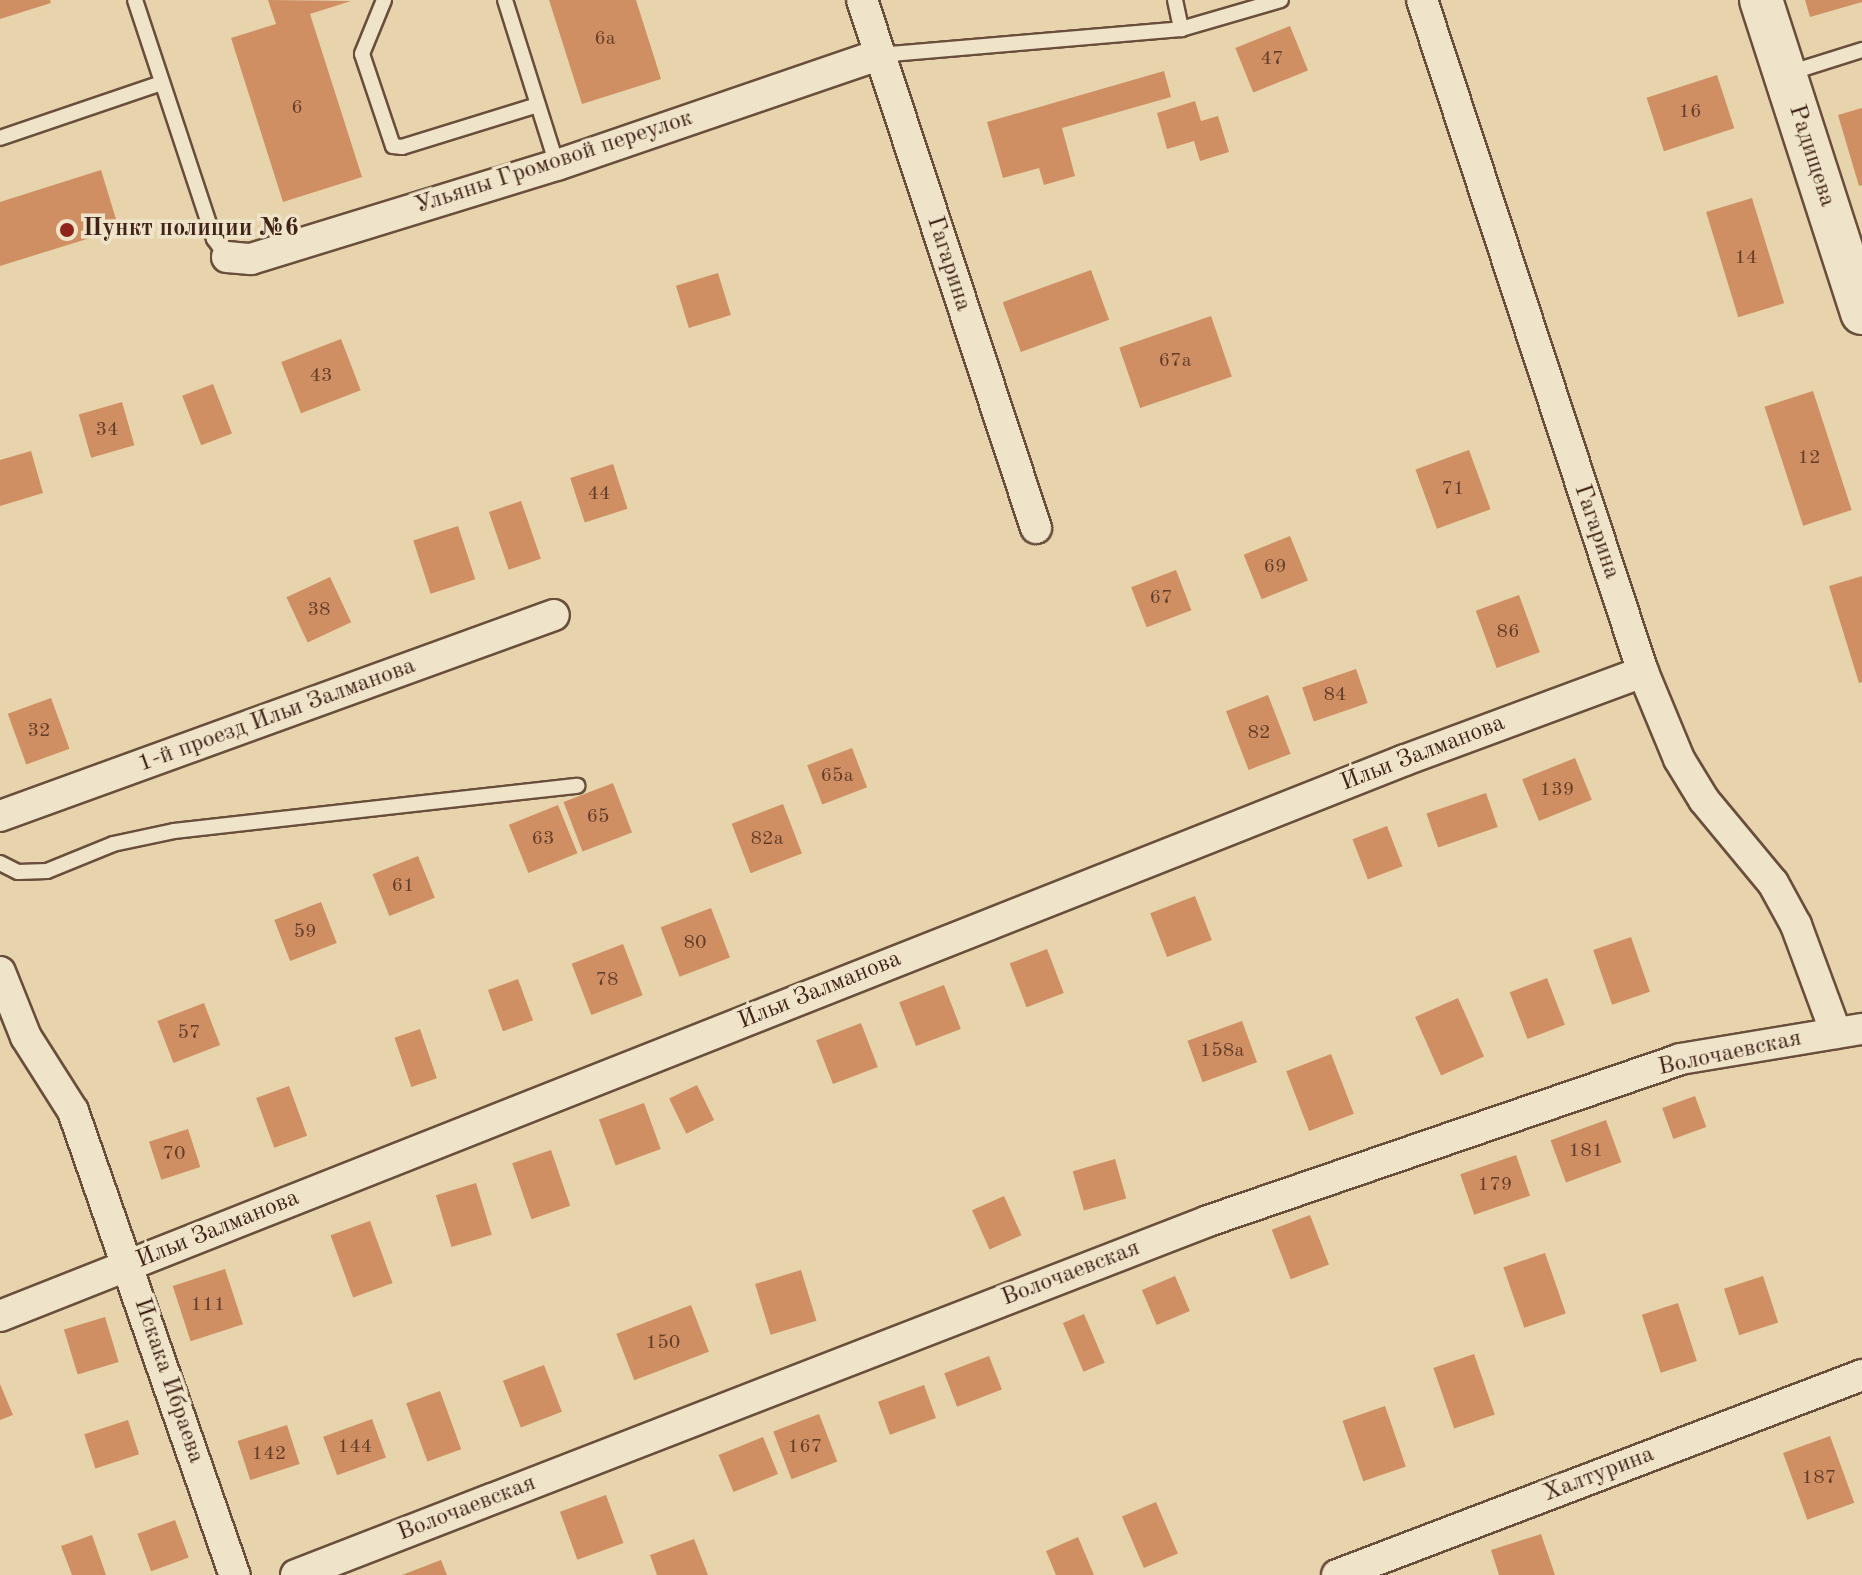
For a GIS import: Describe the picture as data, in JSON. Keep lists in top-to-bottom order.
{
  "streets": {
    "street": [
      "Радищева",
      "Ульяны Громовой переулок",
      "Гагарина",
      "1-й проезд Ильи Залманова",
      "Ильи Залманова",
      "Волочаевская",
      "Искака Ибраева",
      "Халтурина"
    ]
  },
  "crossings": [
    ["Ульяны Громовой переулок", "Гагарина"],
    ["Гагарина", "Ильи Залманова"],
    ["Гагарина", "Волочаевская"],
    ["Ильи Залманова", "Искака Ибраева"]
  ],
  "places": ["Пункт полиции №6"],
  "house_numbers": [
    "6а",
    "47",
    "6",
    "16",
    "14",
    "67а",
    "43",
    "34",
    "12",
    "71",
    "44",
    "69",
    "67",
    "38",
    "86",
    "84",
    "32",
    "82",
    "65а",
    "139",
    "65",
    "63",
    "82а",
    "61",
    "59",
    "80",
    "78",
    "57",
    "158а",
    "181",
    "70",
    "179",
    "111",
    "150",
    "144",
    "167",
    "142",
    "187"
  ]
}
